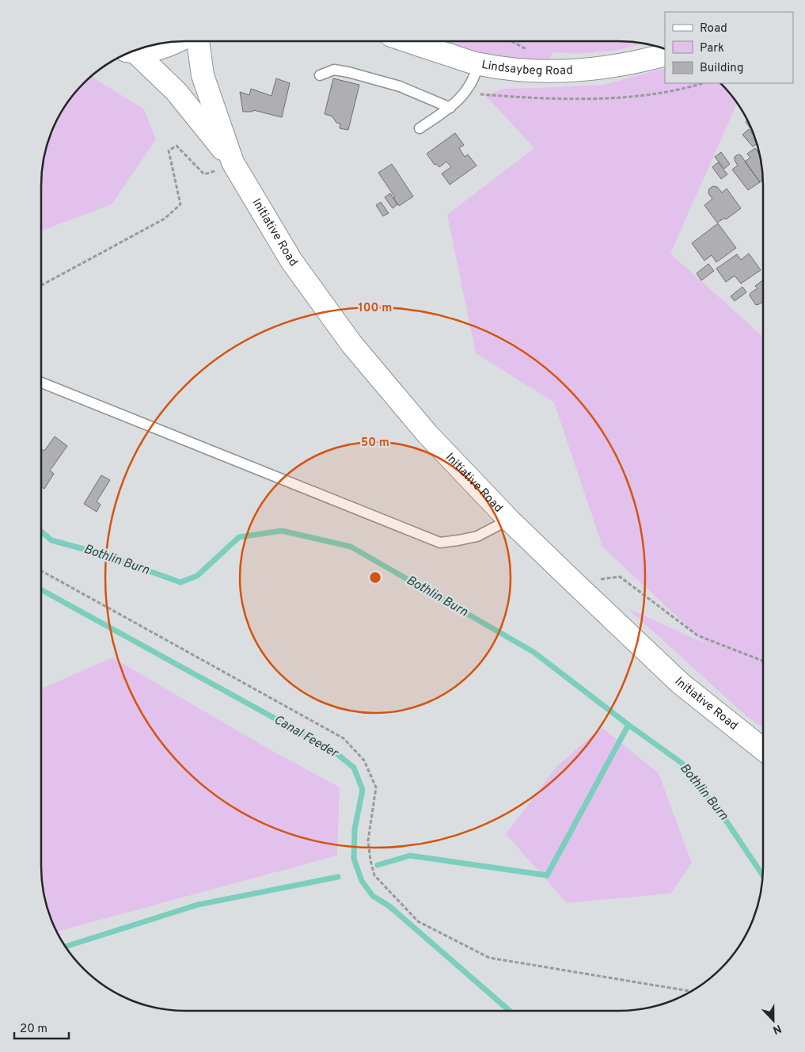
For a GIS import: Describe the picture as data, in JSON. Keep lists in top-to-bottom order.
{
  "streets": {
    "main road": ["Lindsaybeg Road", "Initiative Road"]
  },
  "water": ["Bothlin Burn", "Canal Feeder"],
  "legend": ["Road", "Park", "Building"],
  "scale_bar": "20 m",
  "north": "bottom",
  "rings": ["100 m", "50 m"]
}
